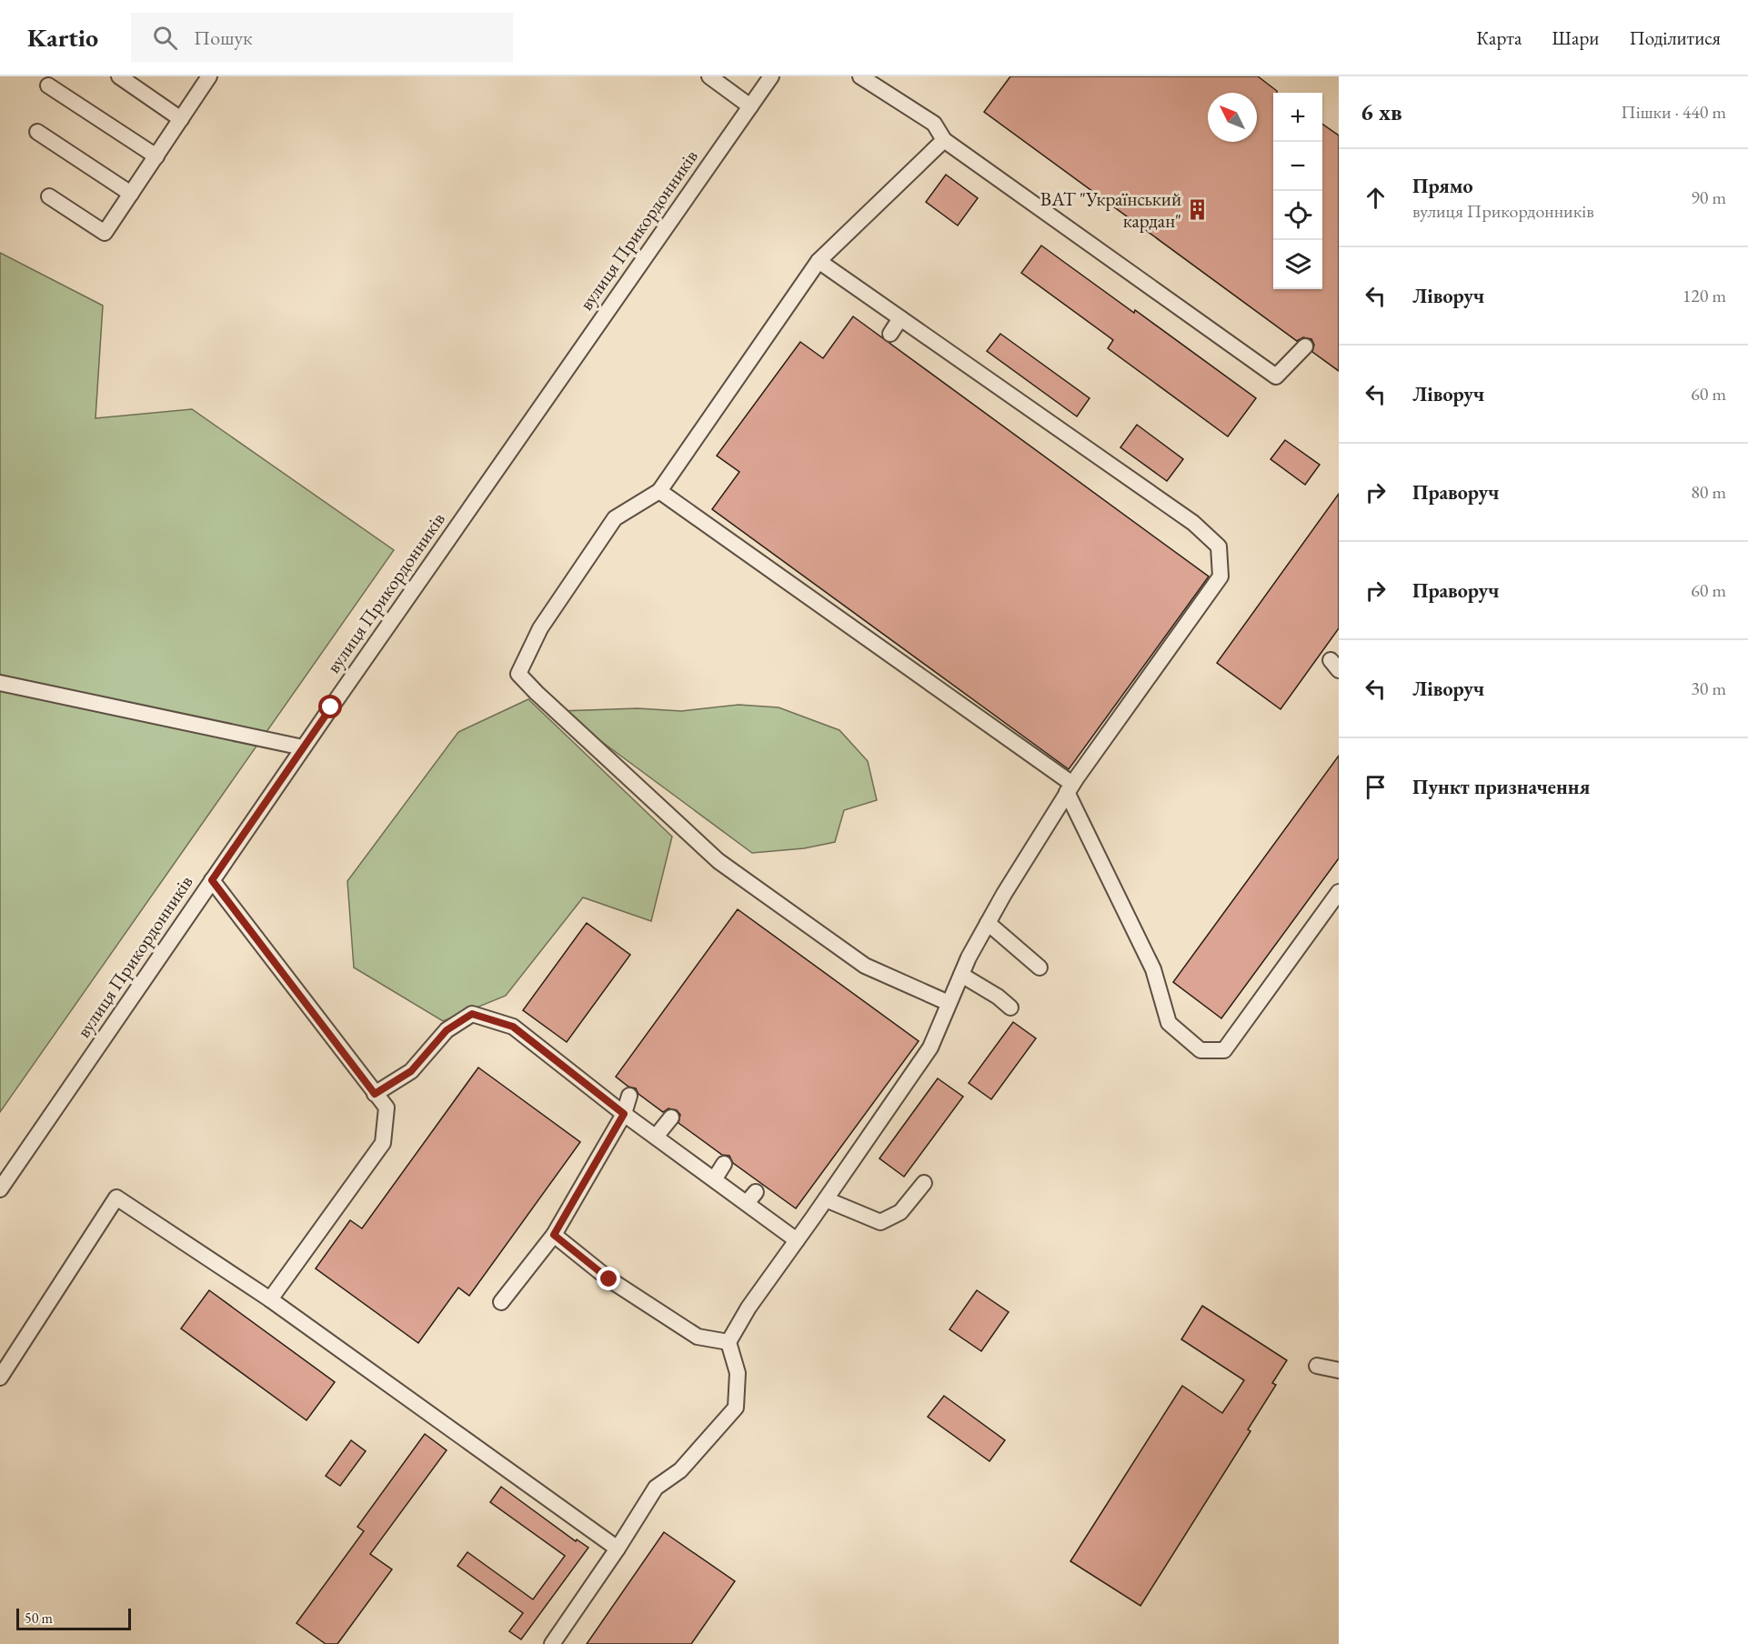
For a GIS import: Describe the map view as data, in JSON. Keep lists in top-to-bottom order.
{
  "streets": {
    "street": ["вулиця Прикордонників"]
  },
  "places": {
    "building": ["ВАТ \"Український кардан\""]
  },
  "scale_bar": "50 m",
  "north": "top left",
  "page": {
    "header": "Kartio",
    "search": "Пошук",
    "nav": ["Карта", "Шари", "Поділитися"],
    "heading": ["6 хв", "Пішки · 440 m"],
    "map_buttons": ["+", "−"],
    "list": [
      ["Прямо", "вулиця Прикордонників", "90 m"],
      ["Ліворуч", "120 m"],
      ["Ліворуч", "60 m"],
      ["Праворуч", "80 m"],
      ["Праворуч", "60 m"],
      ["Ліворуч", "30 m"],
      "Пункт призначення"
    ],
    "scale": "50 m"
  }
}
